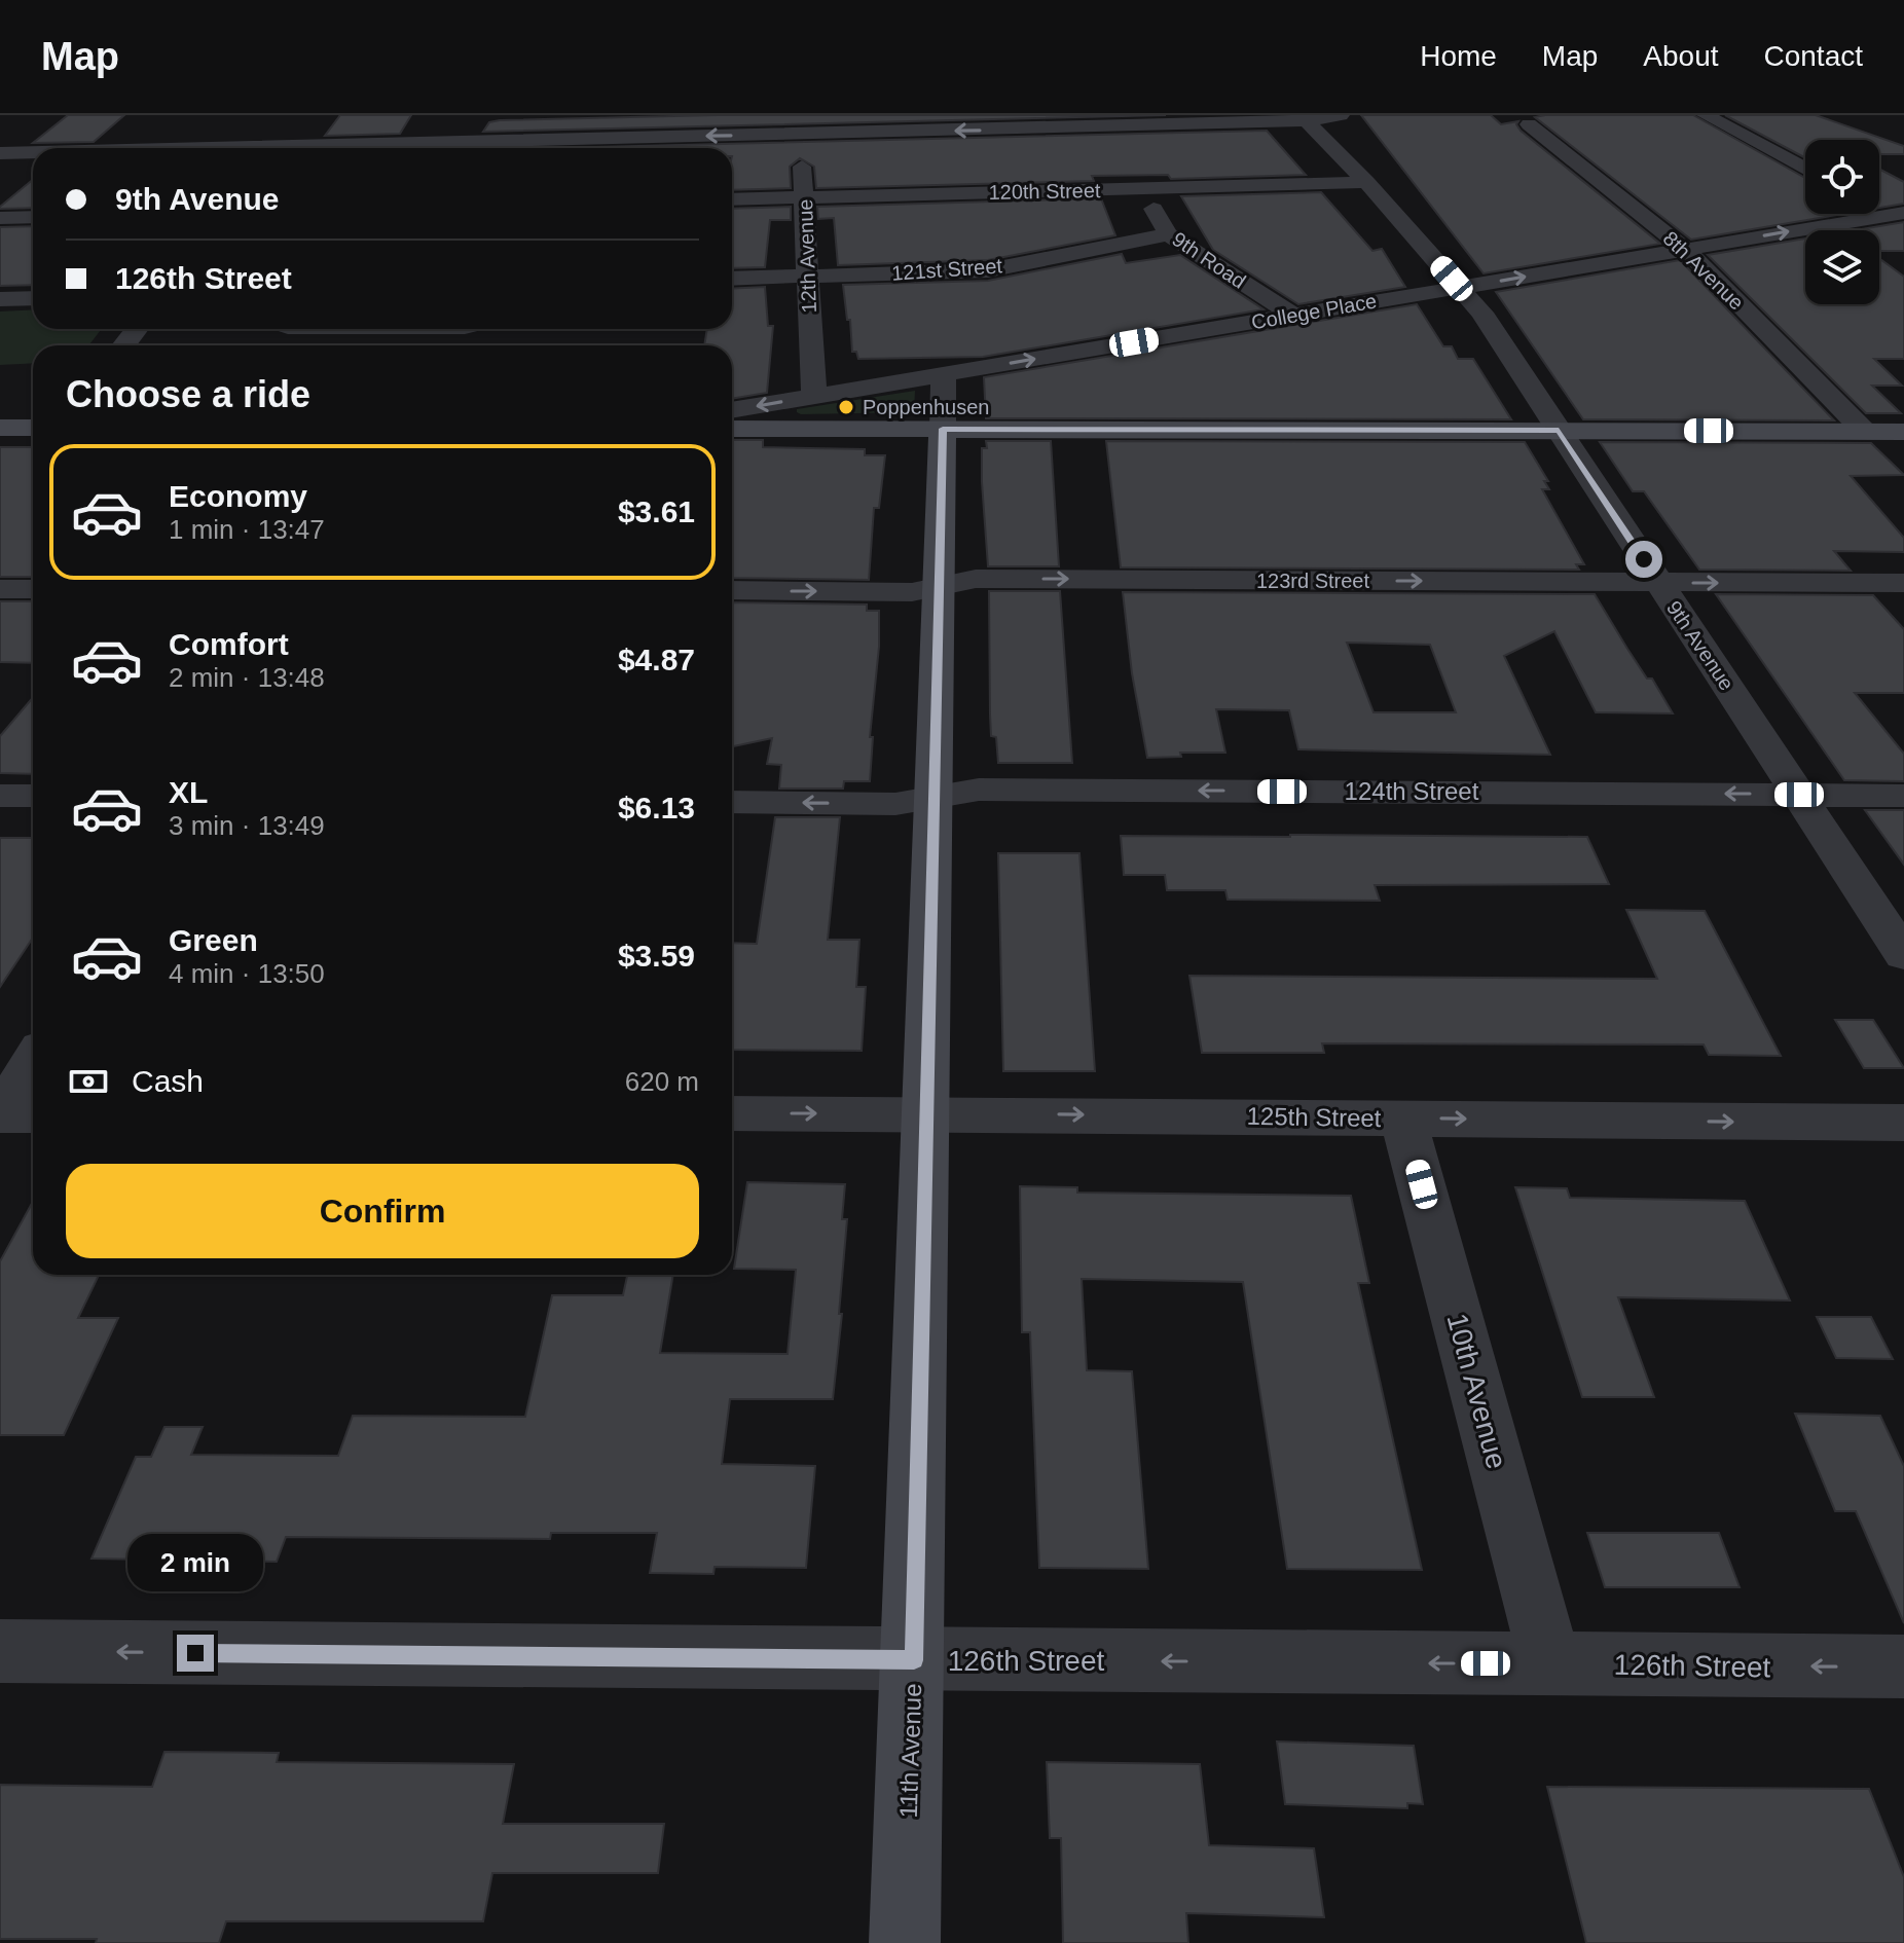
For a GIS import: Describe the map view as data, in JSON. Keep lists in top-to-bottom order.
{
  "streets": {
    "street": [
      "120th Street",
      "12th Avenue",
      "9th Road",
      "121st Street",
      "8th Avenue",
      "College Place",
      "123rd Street",
      "9th Avenue",
      "124th Street",
      "125th Street",
      "10th Avenue",
      "126th Street",
      "11th Avenue"
    ]
  },
  "crossings": [
    ["120th Street", "12th Avenue"],
    ["120th Street", "9th Road"],
    ["120th Street", "9th Avenue"],
    ["12th Avenue", "121st Street"],
    ["12th Avenue", "College Place"],
    ["9th Road", "121st Street"],
    ["9th Road", "College Place"],
    ["8th Avenue", "College Place"],
    ["College Place", "9th Avenue"],
    ["College Place", "11th Avenue"],
    ["123rd Street", "9th Avenue"],
    ["123rd Street", "11th Avenue"],
    ["9th Avenue", "124th Street"],
    ["124th Street", "11th Avenue"],
    ["125th Street", "10th Avenue"],
    ["125th Street", "11th Avenue"],
    ["10th Avenue", "126th Street"],
    ["126th Street", "11th Avenue"]
  ],
  "one_way": ["125th Street", "126th Street"],
  "places": ["Poppenhusen"],
  "page": {
    "header": "Map",
    "nav": [
      "Home",
      "Map",
      "About",
      "Contact"
    ],
    "banner": ["9th Avenue", "126th Street"],
    "heading": "Choose a ride",
    "list": [
      {
        "name": "Economy",
        "note": "1 min · 13:47",
        "value": "$3.61"
      },
      {
        "name": "Comfort",
        "note": "2 min · 13:48",
        "value": "$4.87"
      },
      {
        "name": "XL",
        "note": "3 min · 13:49",
        "value": "$6.13"
      },
      {
        "name": "Green",
        "note": "4 min · 13:50",
        "value": "$3.59"
      }
    ],
    "pay": ["Cash", "620 m"],
    "buttons": "Confirm",
    "bubble": "2 min"
  }
}
